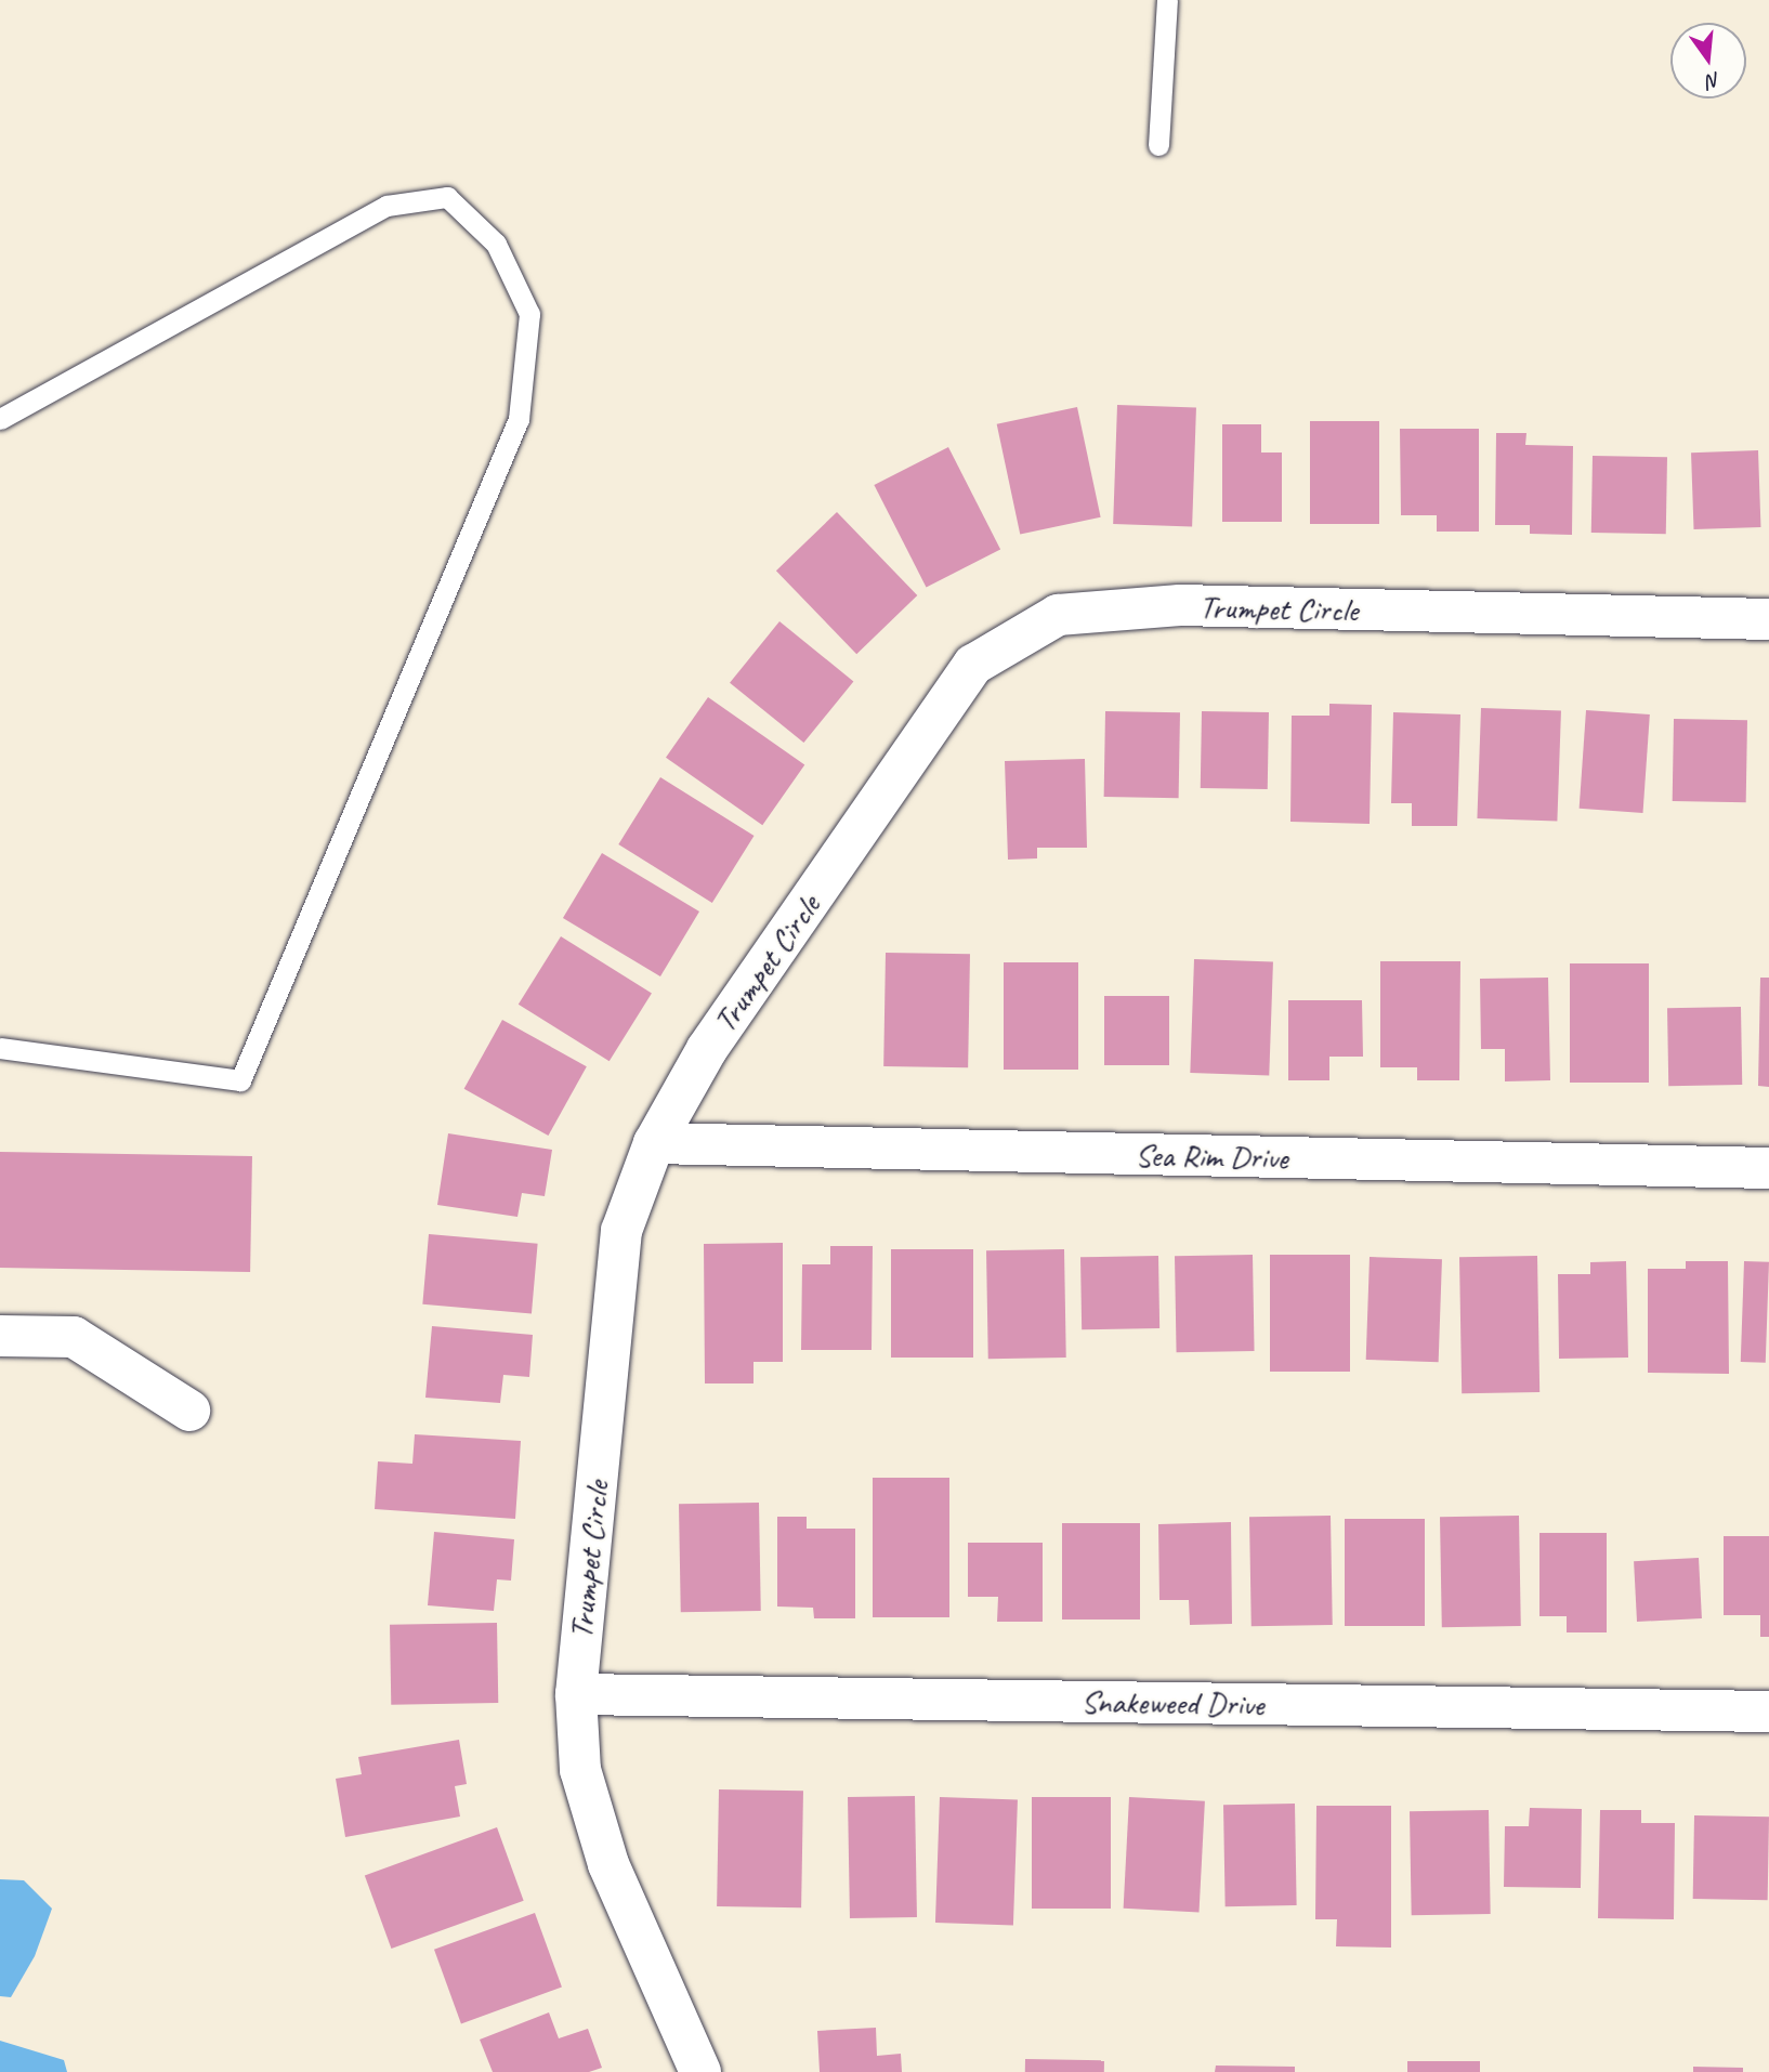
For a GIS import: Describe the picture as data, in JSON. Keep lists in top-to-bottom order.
{
  "streets": {
    "street": ["Trumpet Circle", "Sea Rim Drive", "Snakeweed Drive"]
  },
  "crossings": [
    ["Trumpet Circle", "Sea Rim Drive"],
    ["Trumpet Circle", "Snakeweed Drive"]
  ],
  "north": "bottom"
}
